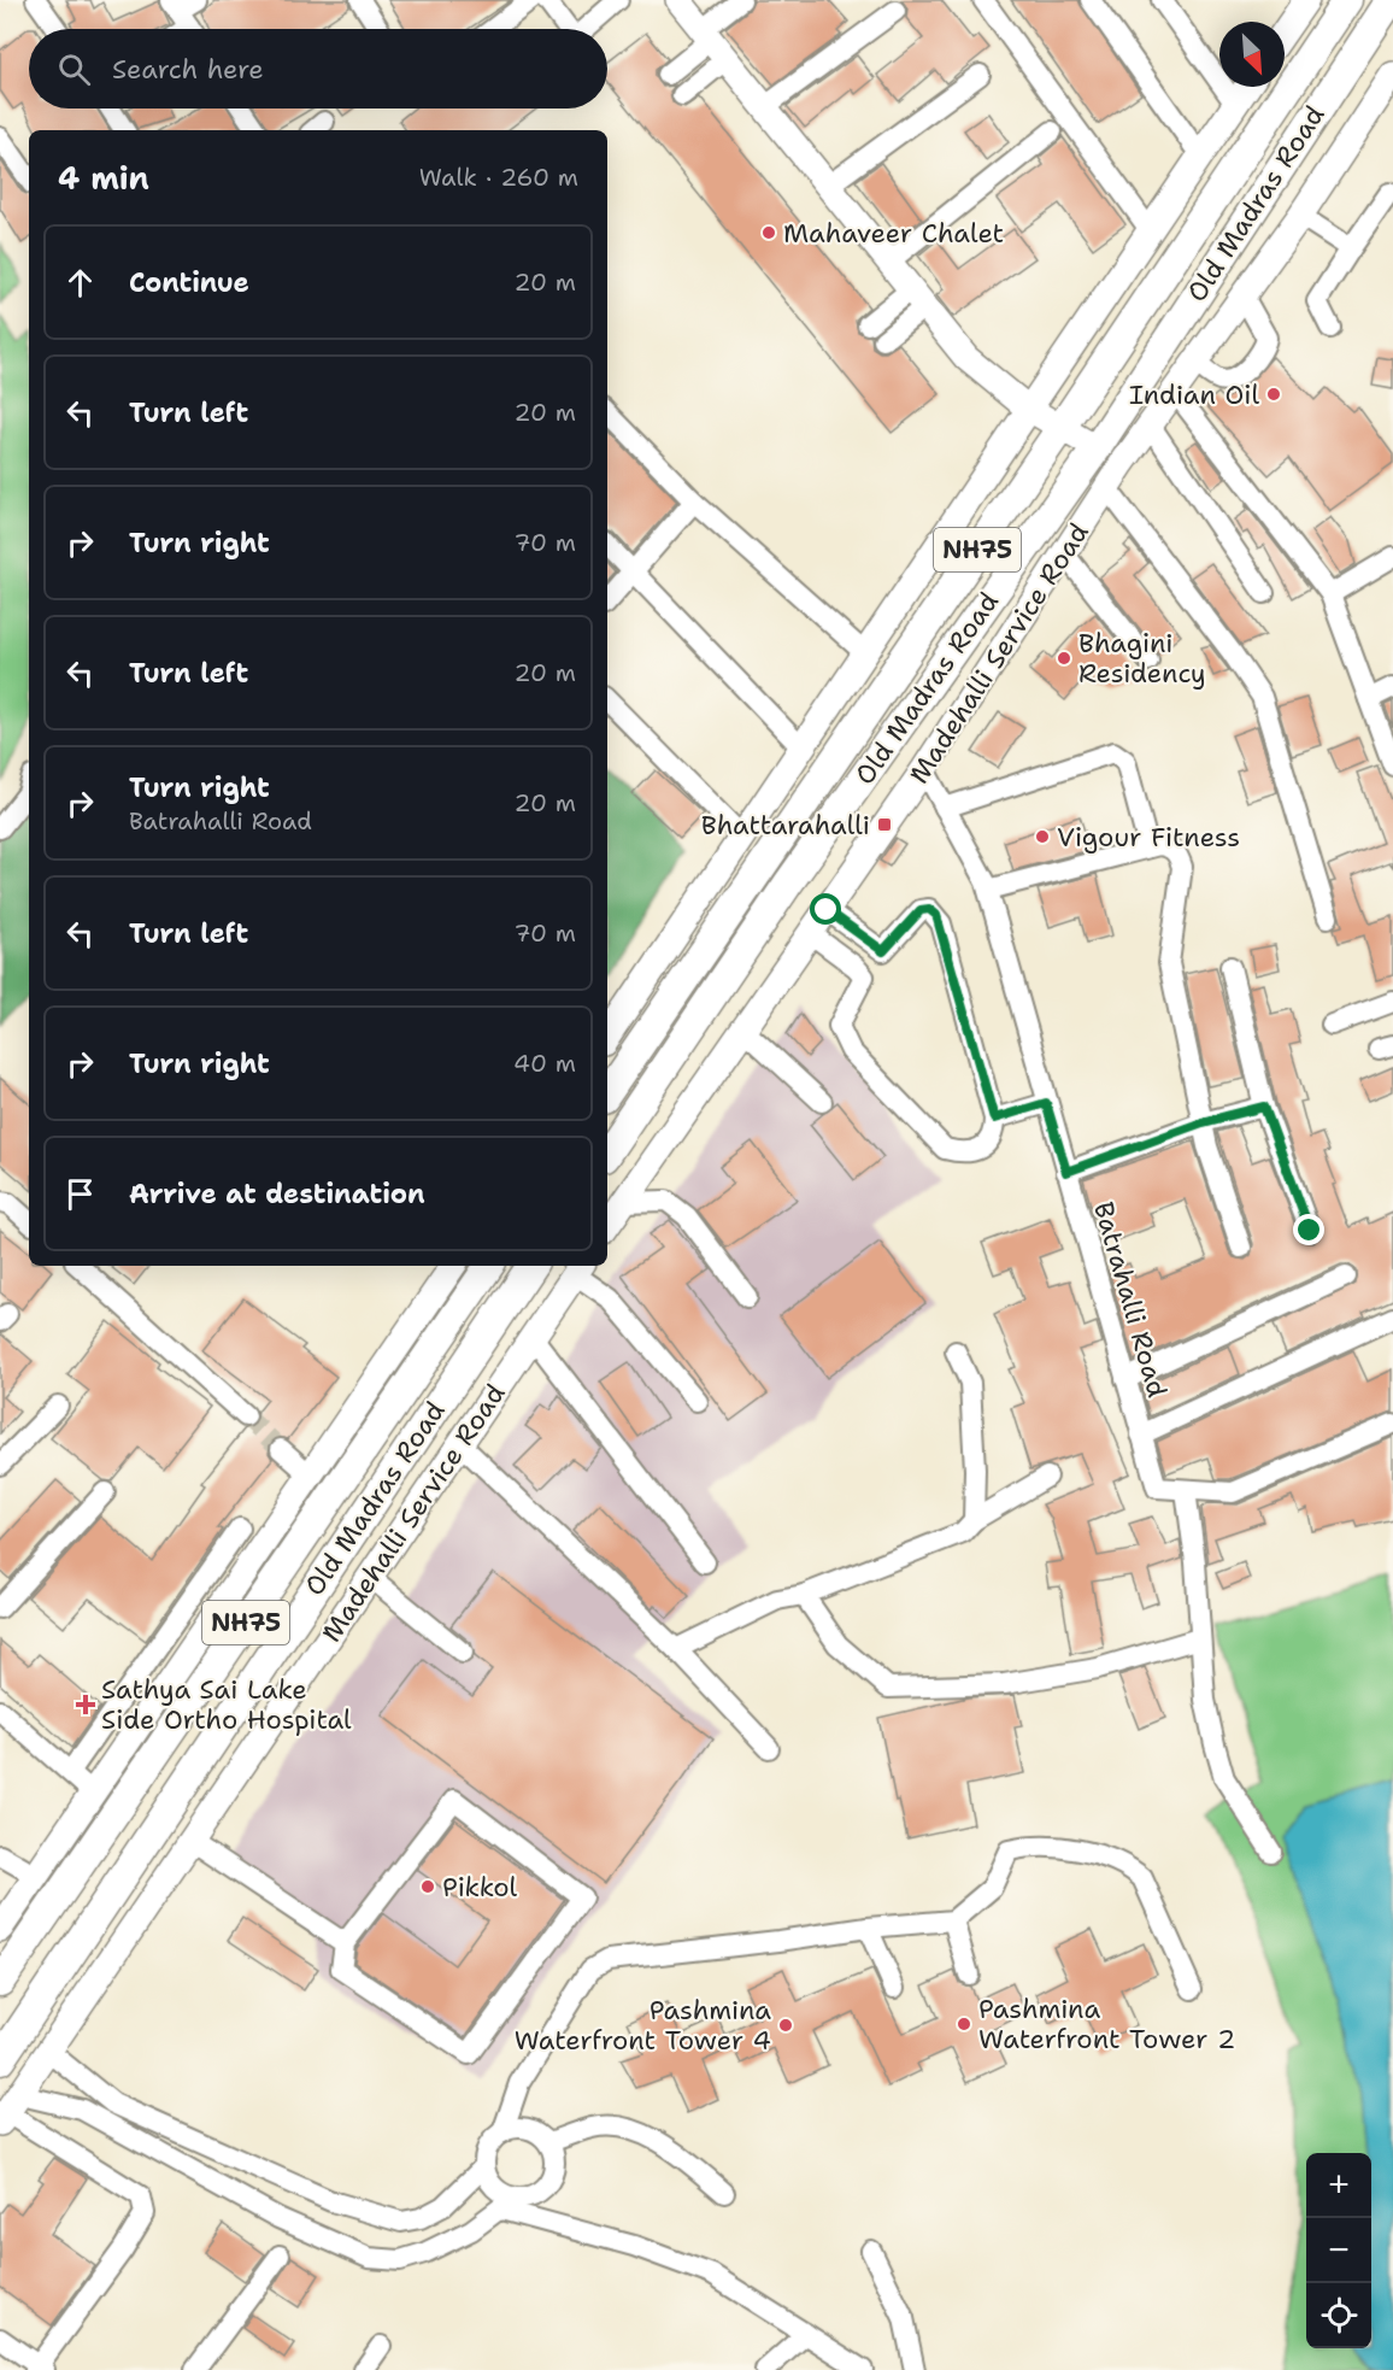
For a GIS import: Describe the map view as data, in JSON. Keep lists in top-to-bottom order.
{
  "streets": {
    "highway": ["Old Madras Road", "NH75"],
    "main road": ["Madehalli Service Road"],
    "street": ["Batrahalli Road"]
  },
  "crossings": [
    ["Madehalli Service Road", "Batrahalli Road"]
  ],
  "places": {
    "other": [
      "Mahaveer Chalet",
      "Indian Oil",
      "Bhagini Residency",
      "Vigour Fitness",
      "Pikkol",
      "Pashmina Waterfront Tower 2",
      "Pashmina Waterfront Tower 4"
    ],
    "transit": ["Bhattarahalli"],
    "health": ["Sathya Sai Lake Side Ortho Hospital"]
  },
  "north": "bottom right",
  "page": {
    "search": "Search here",
    "heading": ["4 min", "Walk · 260 m"],
    "list": [
      ["Continue", "20 m"],
      ["Turn left", "20 m"],
      ["Turn right", "70 m"],
      ["Turn left", "20 m"],
      ["Turn right", "Batrahalli Road", "20 m"],
      ["Turn left", "70 m"],
      ["Turn right", "40 m"],
      "Arrive at destination"
    ],
    "map_buttons": ["+", "−"]
  }
}
